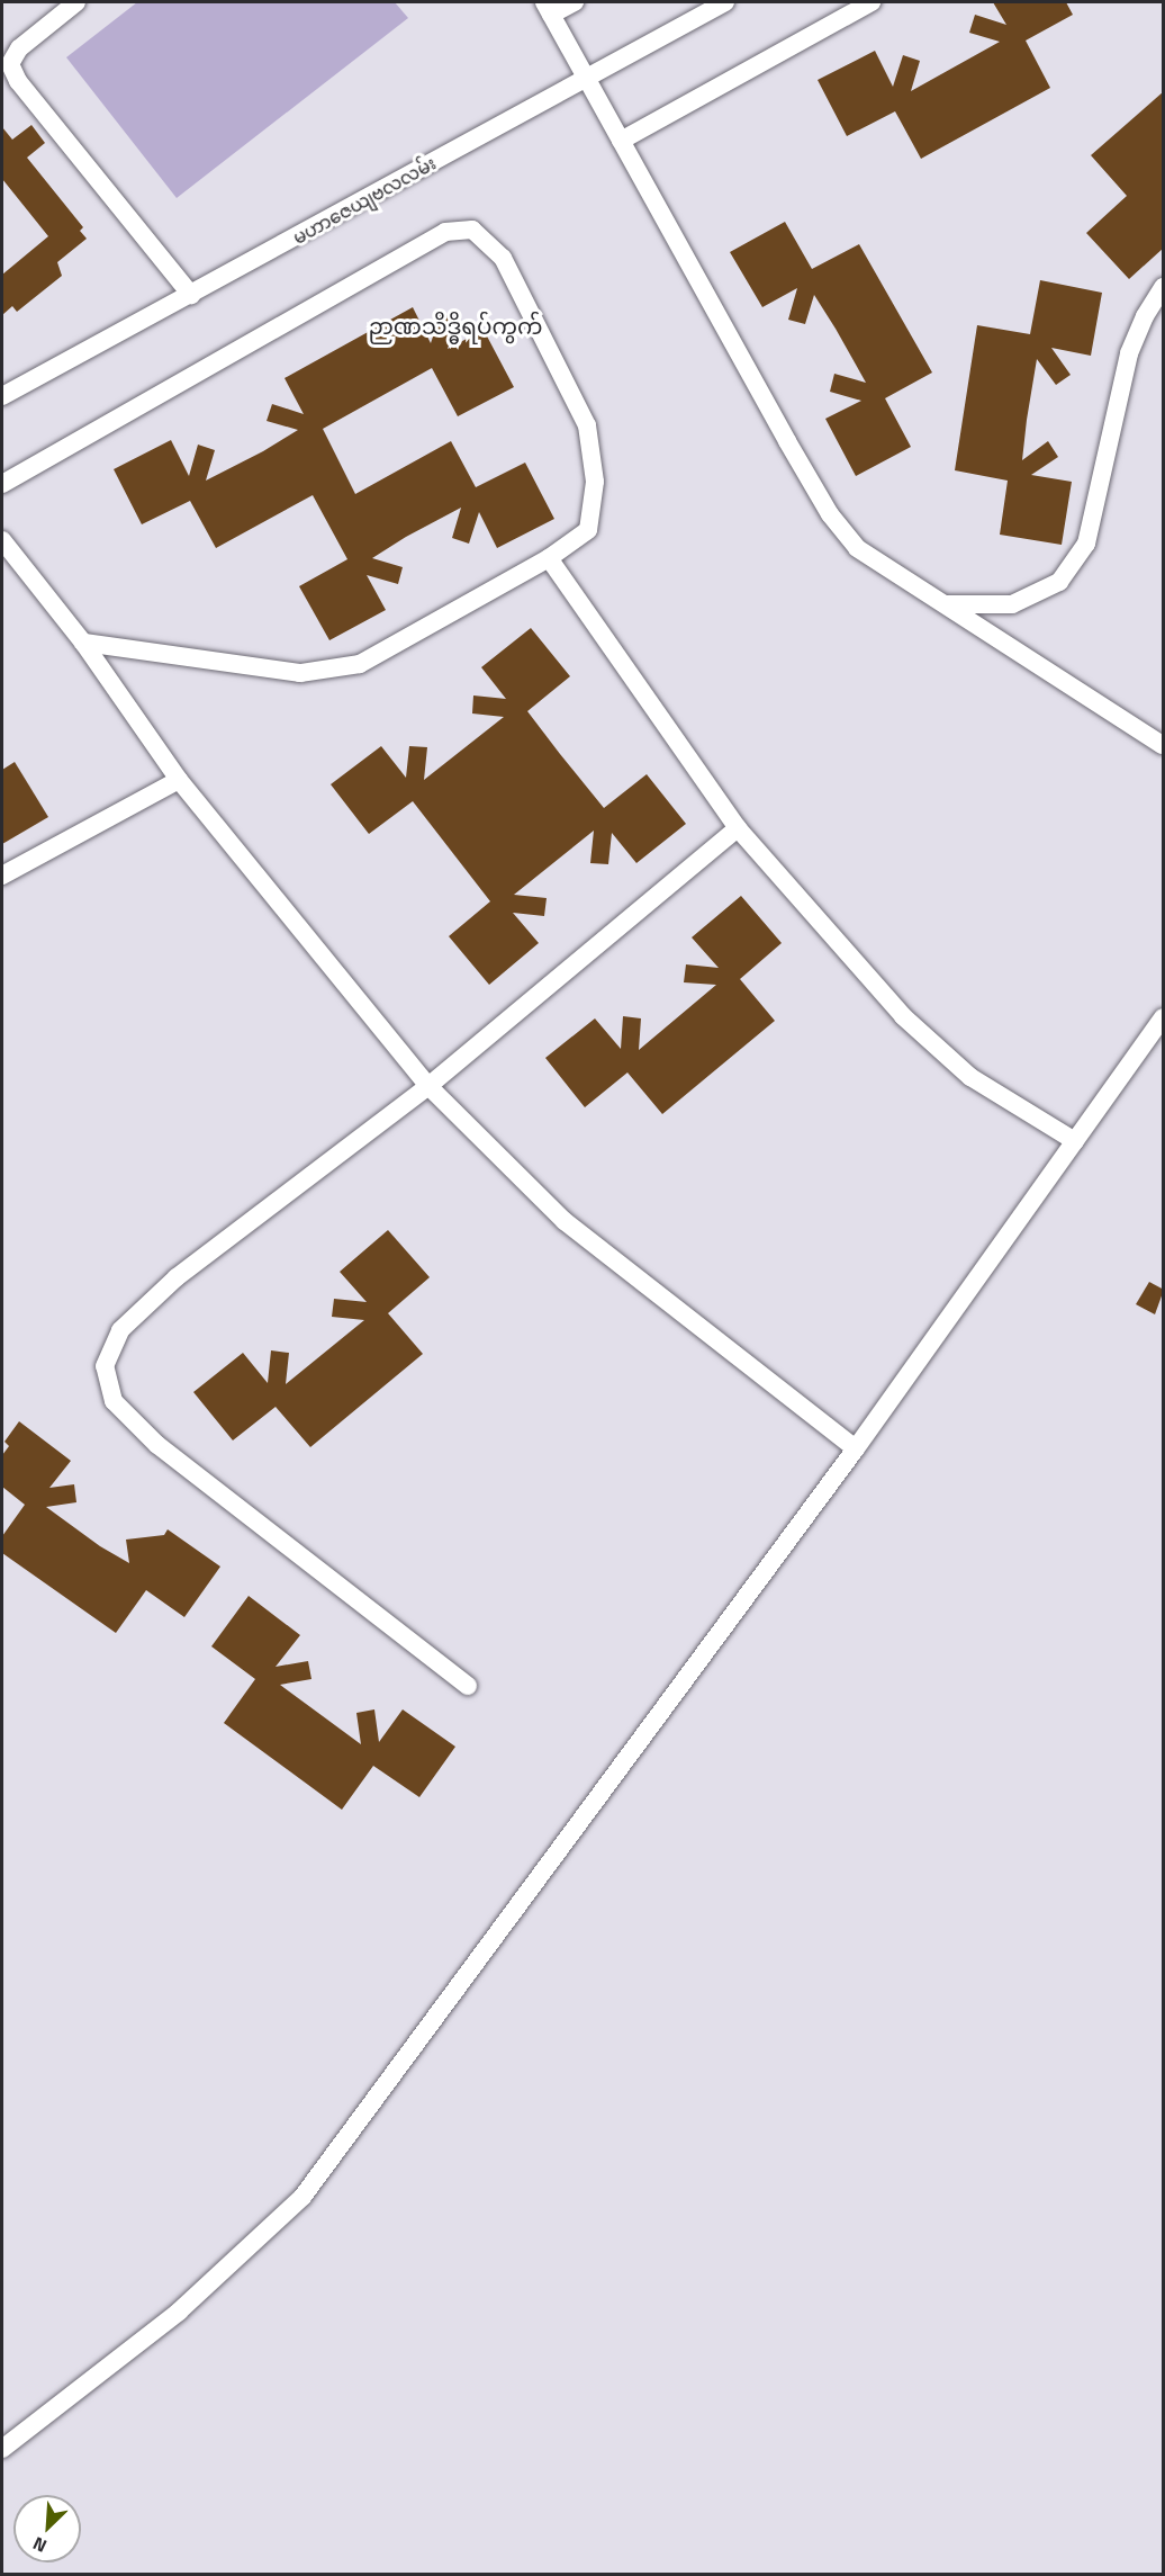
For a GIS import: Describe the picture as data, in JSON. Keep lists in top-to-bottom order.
{
  "streets": {
    "street": ["မဟာဇေယျဗလလမ်း"]
  },
  "districts": ["ဉာဏသိဒ္ဓိရပ်ကွက်"],
  "north": "bottom left"
}
